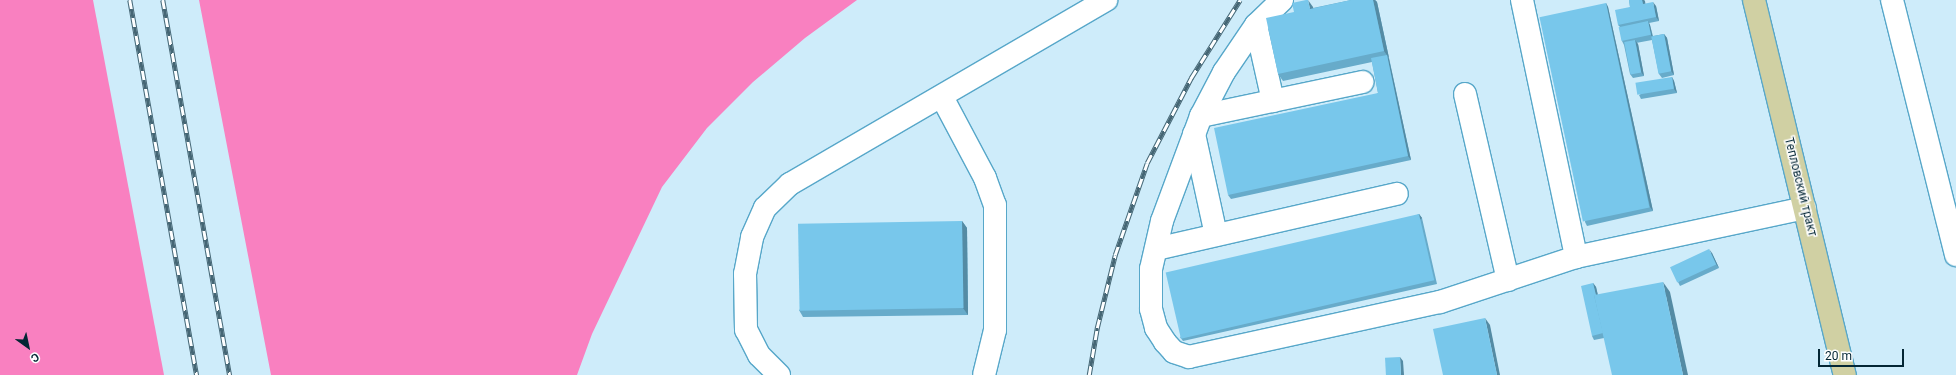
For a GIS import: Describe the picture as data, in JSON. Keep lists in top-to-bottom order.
{
  "streets": {
    "main road": ["Тепловский тракт"]
  },
  "scale_bar": "20 m",
  "north": "bottom right"
}
